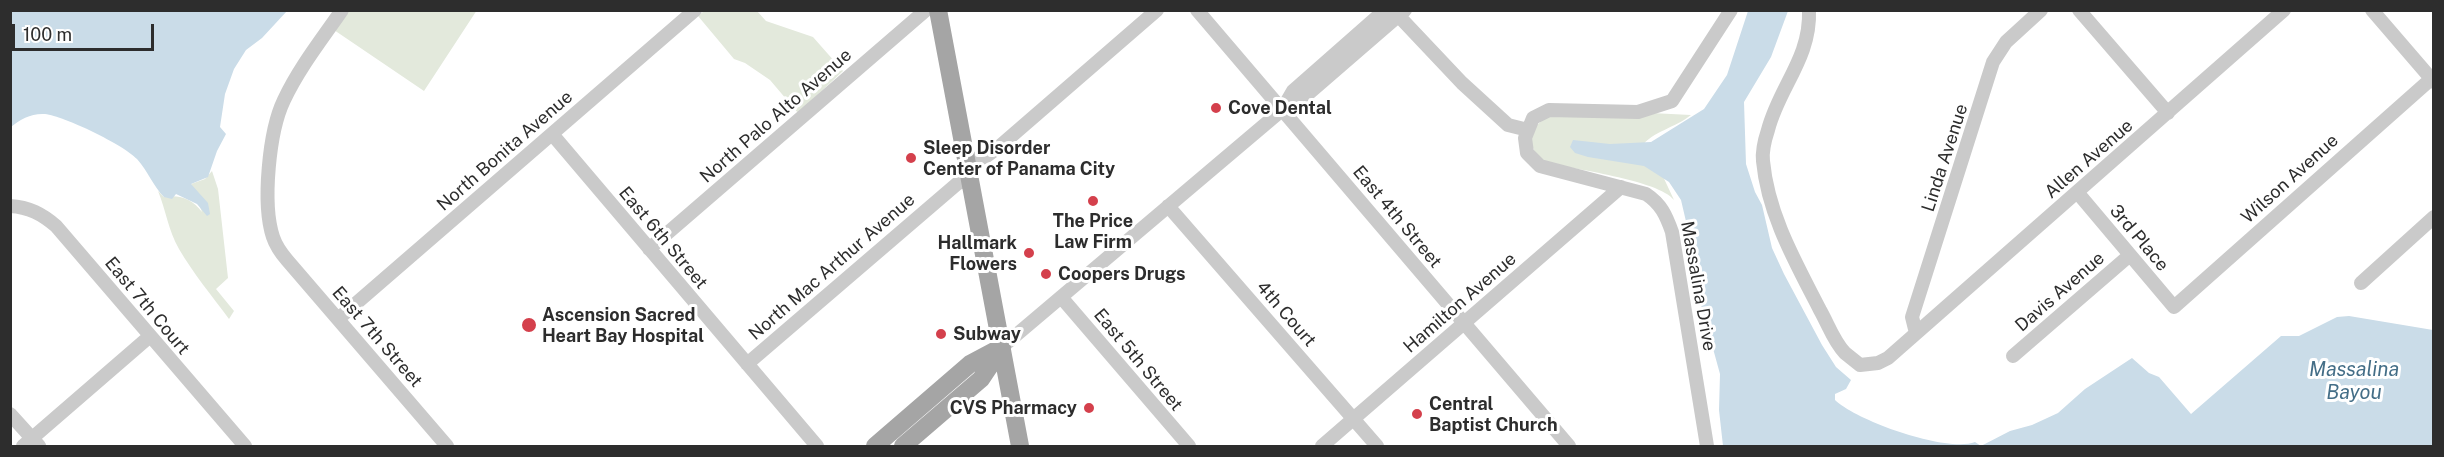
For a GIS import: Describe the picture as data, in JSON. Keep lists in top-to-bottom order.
{
  "streets": {
    "street": [
      "North Palo Alto Avenue",
      "North Bonita Avenue",
      "Linda Avenue",
      "Allen Avenue",
      "Wilson Avenue",
      "East 4th Street",
      "East 6th Street",
      "3rd Place",
      "North Mac Arthur Avenue",
      "Massalina Drive",
      "Davis Avenue",
      "Hamilton Avenue",
      "East 7th Court",
      "4th Court",
      "East 7th Street",
      "East 5th Street"
    ]
  },
  "crossings": [
    ["North Palo Alto Avenue", "East 6th Street"],
    ["North Bonita Avenue", "East 6th Street"],
    ["North Bonita Avenue", "East 7th Street"],
    ["Linda Avenue", "Allen Avenue"],
    ["Allen Avenue", "3rd Place"],
    ["Wilson Avenue", "3rd Place"],
    ["East 4th Street", "Hamilton Avenue"],
    ["East 6th Street", "North Mac Arthur Avenue"],
    ["3rd Place", "Davis Avenue"],
    ["Massalina Drive", "Hamilton Avenue"],
    ["Hamilton Avenue", "4th Court"]
  ],
  "water": ["Massalina Bayou"],
  "places": [
    "Cove Dental",
    "Sleep Disorder Center of Panama City",
    "The Price Law Firm",
    "Hallmark Flowers",
    "Coopers Drugs",
    "Ascension Sacred Heart Bay Hospital",
    "Subway",
    "CVS Pharmacy",
    "Central Baptist Church"
  ],
  "scale_bar": "100 m"
}
